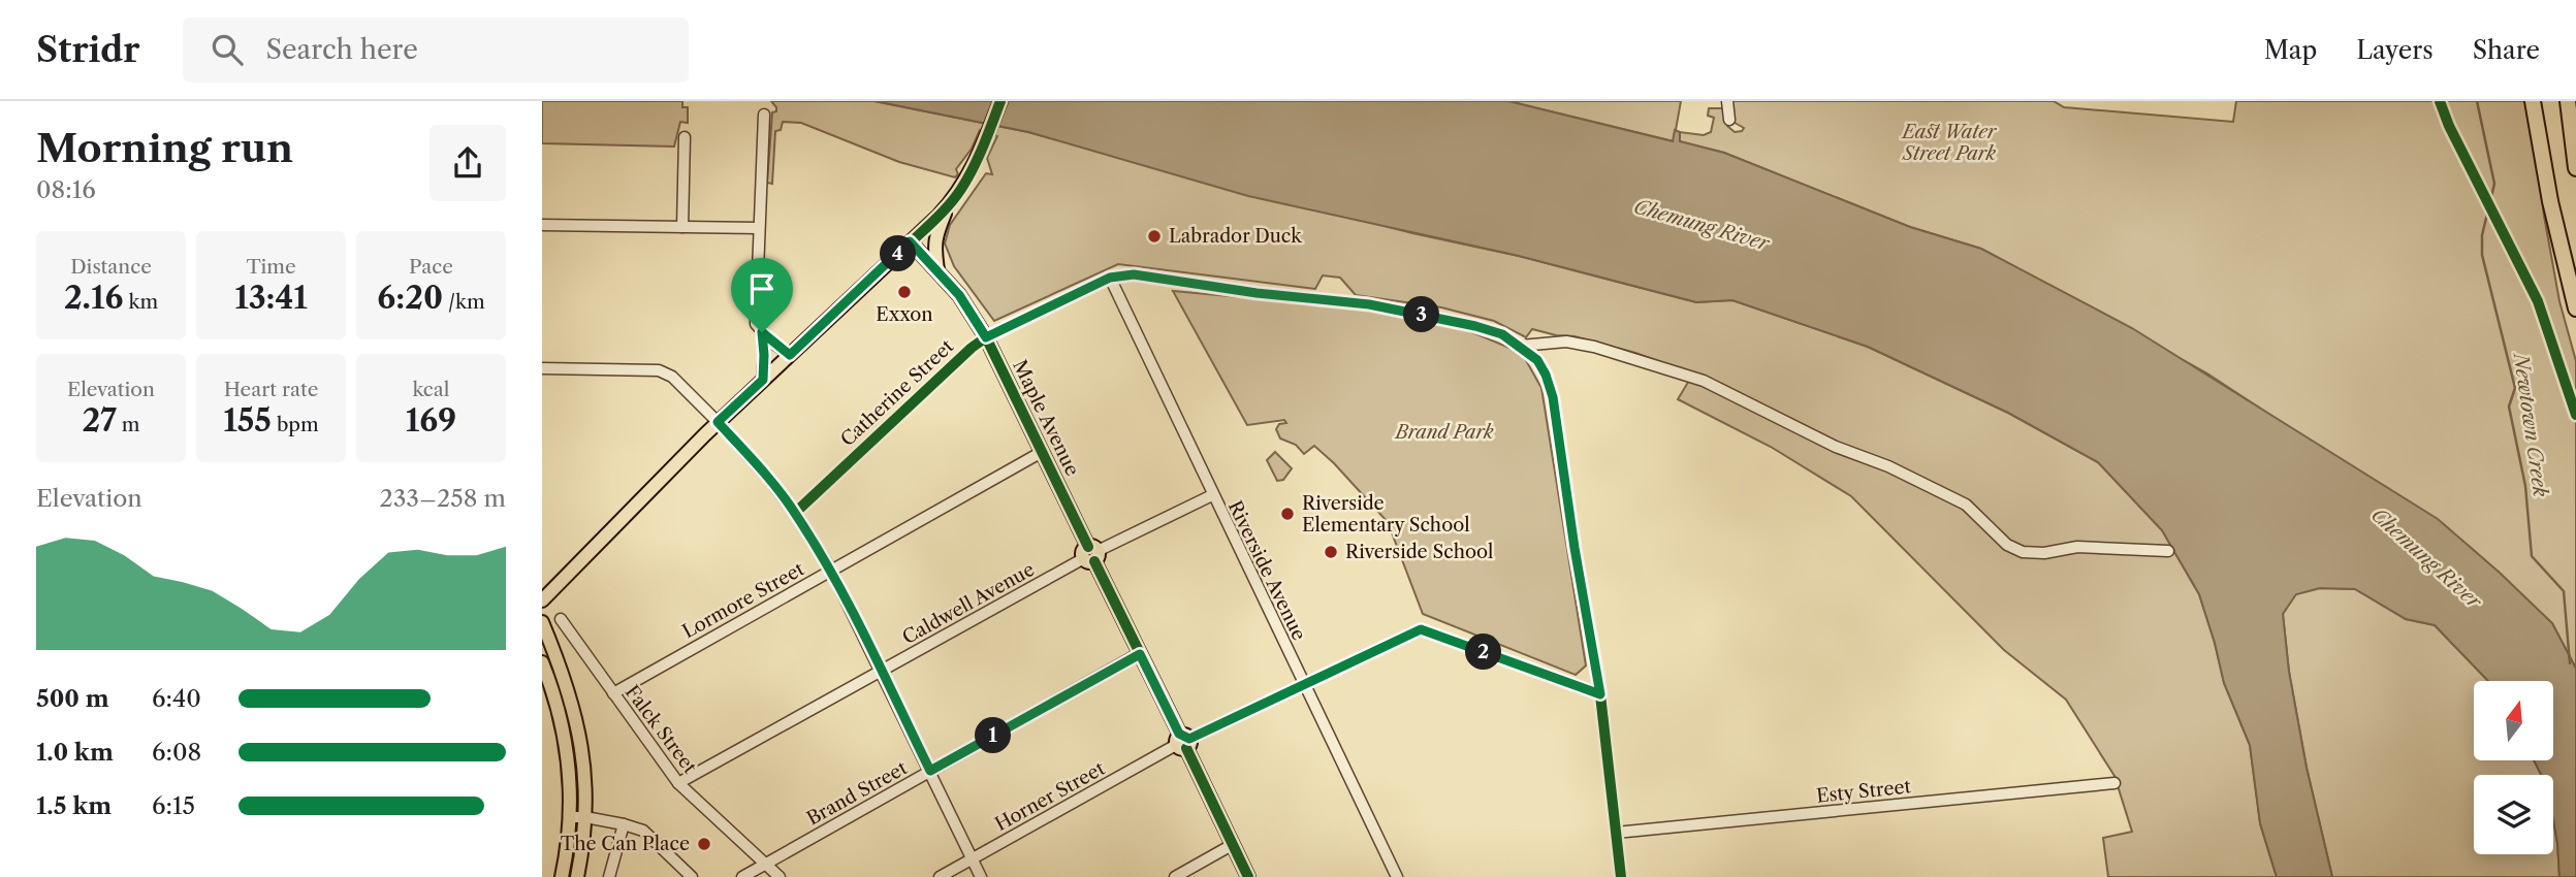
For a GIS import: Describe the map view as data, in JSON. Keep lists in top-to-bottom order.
{
  "streets": {
    "main road": ["Maple Avenue"],
    "street": [
      "Catherine Street",
      "Riverside Avenue",
      "Lormore Street",
      "Caldwell Avenue",
      "Falck Street",
      "Esty Street",
      "Brand Street",
      "Horner Street"
    ]
  },
  "crossings": [
    ["Catherine Street", "Maple Avenue"],
    ["Catherine Street", "Riverside Avenue"],
    ["Catherine Street", "Esty Street"],
    ["Catherine Street", "Horner Street"],
    ["Maple Avenue", "Lormore Street"],
    ["Maple Avenue", "Caldwell Avenue"],
    ["Maple Avenue", "Brand Street"],
    ["Maple Avenue", "Horner Street"],
    ["Riverside Avenue", "Caldwell Avenue"],
    ["Riverside Avenue", "Horner Street"],
    ["Lormore Street", "Falck Street"],
    ["Caldwell Avenue", "Falck Street"],
    ["Falck Street", "Brand Street"]
  ],
  "water": ["Chemung River", "Newtown Creek"],
  "parks": ["East Water Street Park", "Brand Park"],
  "places": [
    "Labrador Duck",
    "Exxon",
    "Riverside Elementary School",
    "Riverside School",
    "The Can Place"
  ],
  "north": "top",
  "page": {
    "header": "Stridr",
    "search": "Search here",
    "nav": ["Map", "Layers", "Share"],
    "heading": ["Morning run", "08:16"],
    "stats": [
      ["Distance", "2.16 km"],
      ["Time", "13:41"],
      ["Pace", "6:20 /km"],
      ["Elevation", "27 m"],
      ["Heart rate", "155 bpm"],
      ["kcal", "169"]
    ],
    "pins": [
      "4",
      "3",
      "2",
      "1"
    ],
    "chart": ["Elevation", "233–258 m"],
    "list": [
      {
        "name": "500 m",
        "note": "6:40"
      },
      {
        "name": "1.0 km",
        "note": "6:08"
      },
      {
        "name": "1.5 km",
        "note": "6:15"
      }
    ]
  }
}
